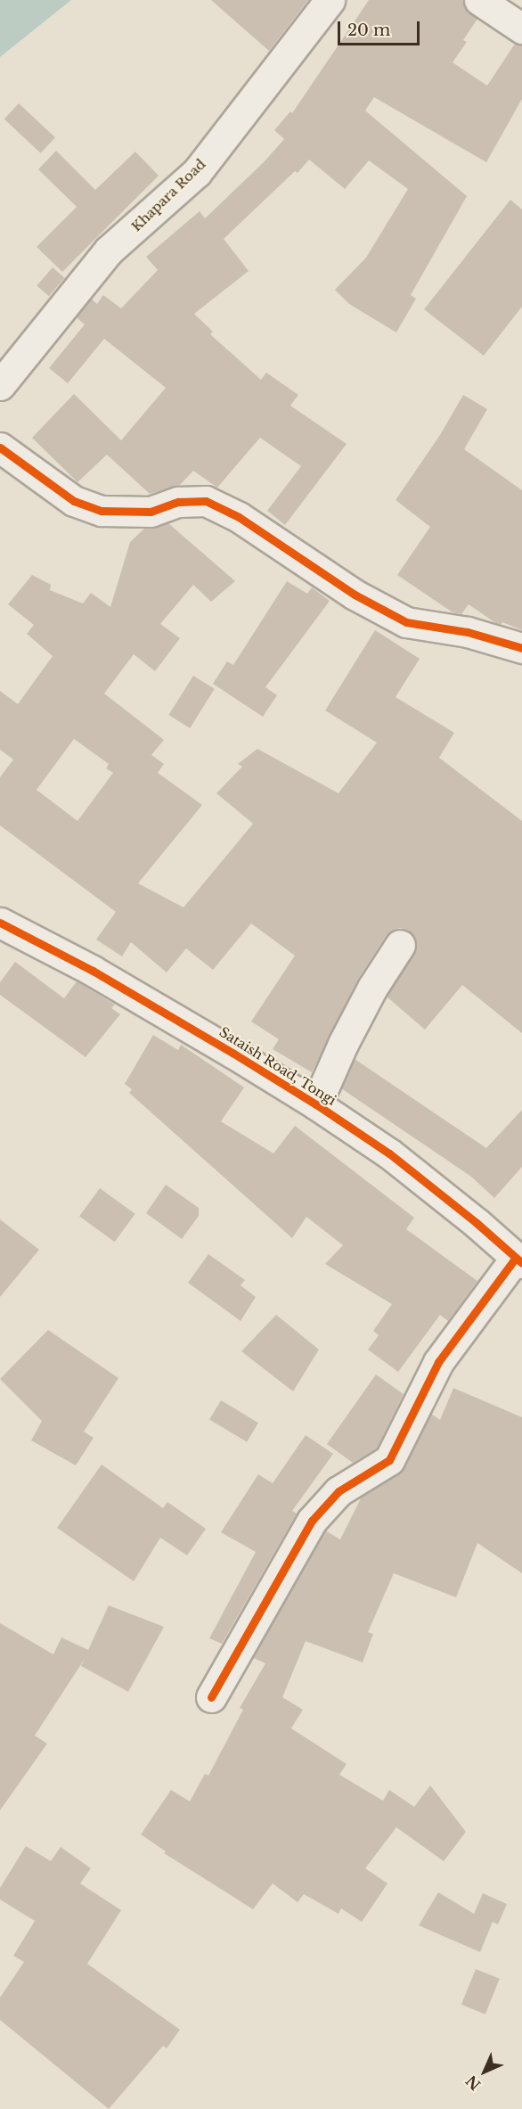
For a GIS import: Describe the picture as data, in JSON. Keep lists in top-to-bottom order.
{
  "streets": {
    "street": ["Khapara Road", "Sataish Road, Tongi"]
  },
  "scale_bar": "20 m",
  "north": "bottom left"
}
